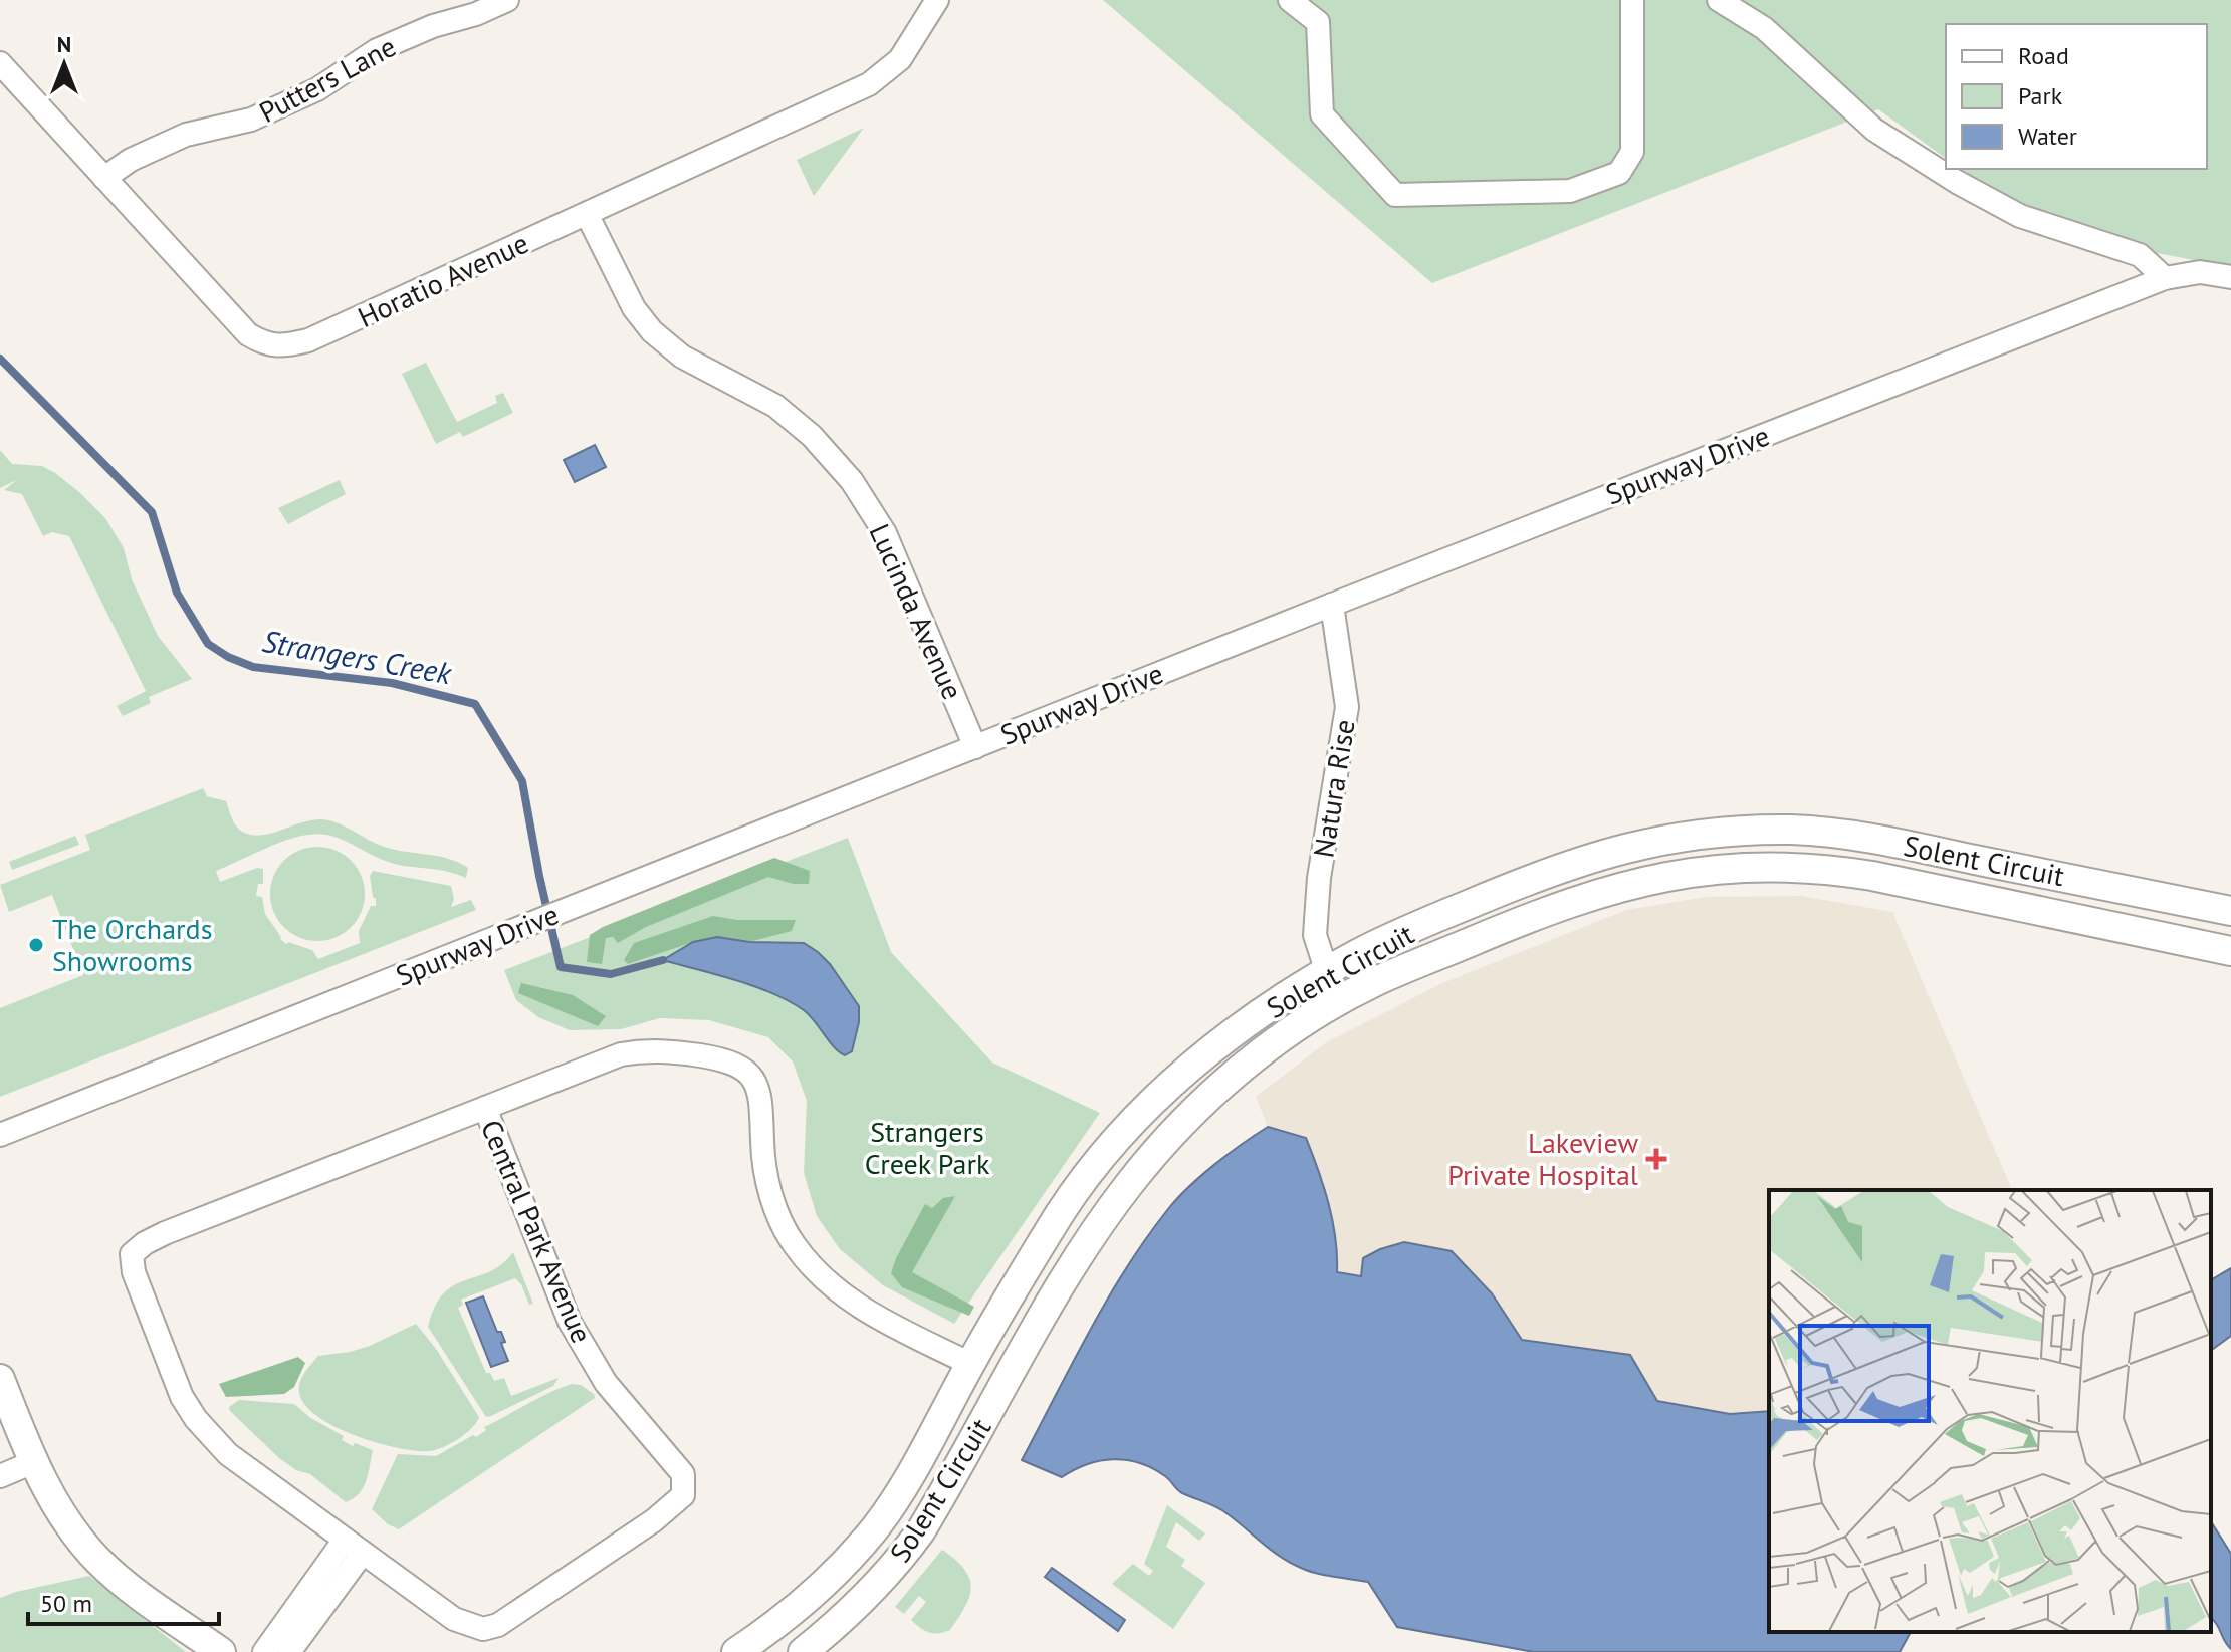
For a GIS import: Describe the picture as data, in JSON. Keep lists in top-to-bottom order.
{
  "streets": {
    "street": [
      "Putters Lane",
      "Horatio Avenue",
      "Spurway Drive",
      "Lucinda Avenue",
      "Natura Rise",
      "Solent Circuit",
      "Central Park Avenue"
    ]
  },
  "crossings": [
    ["Putters Lane", "Horatio Avenue"],
    ["Horatio Avenue", "Lucinda Avenue"],
    ["Spurway Drive", "Lucinda Avenue"],
    ["Spurway Drive", "Natura Rise"],
    ["Natura Rise", "Solent Circuit"]
  ],
  "water": ["Strangers Creek"],
  "parks": ["Strangers Creek Park"],
  "places": {
    "other": ["The Orchards Showrooms"],
    "health": ["Lakeview Private Hospital"]
  },
  "legend": ["Road", "Park", "Water"],
  "scale_bar": "50 m",
  "north": "top"
}
